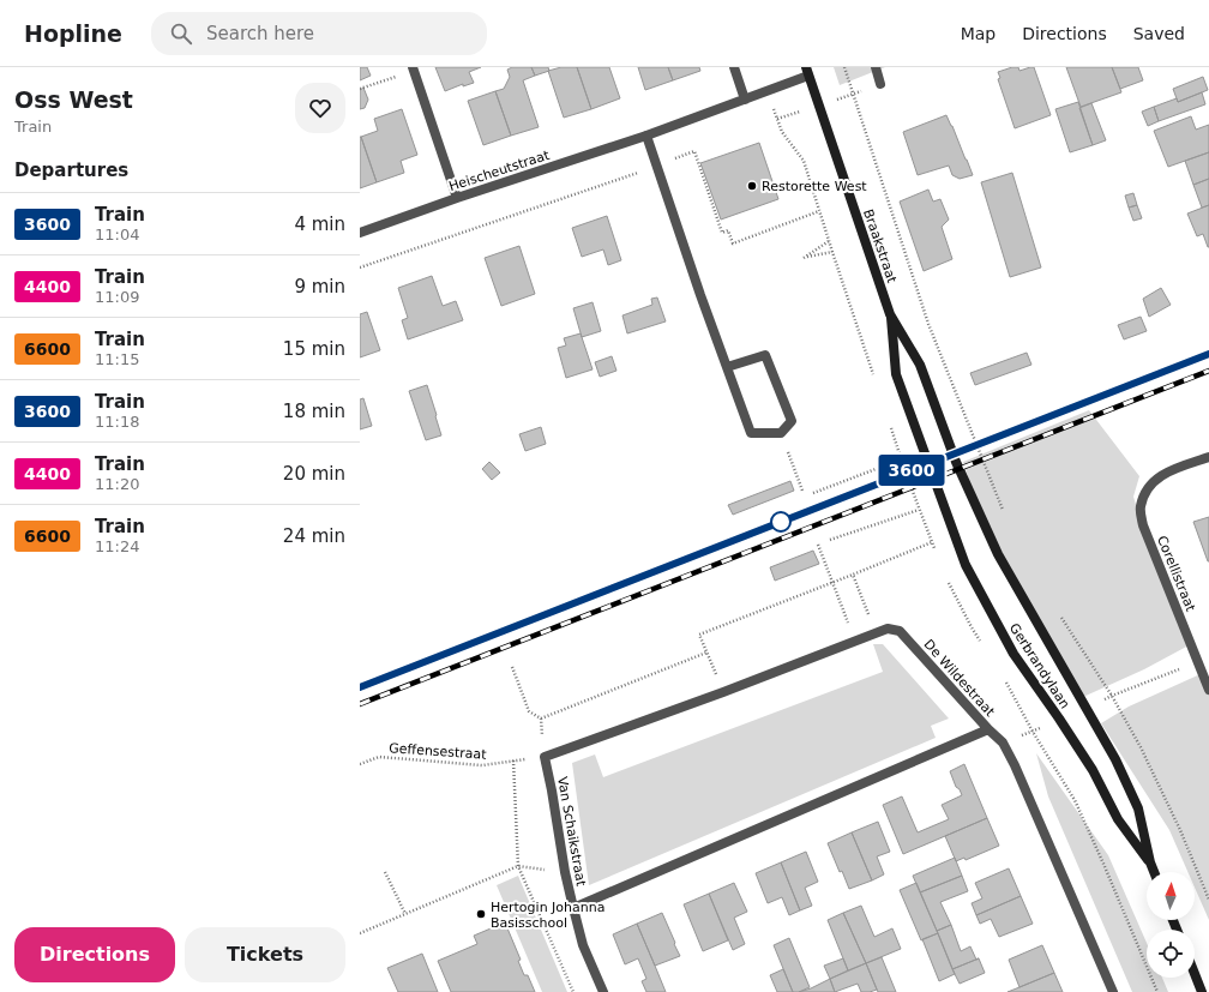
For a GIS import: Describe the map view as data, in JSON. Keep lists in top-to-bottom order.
{
  "streets": {
    "street": [
      "Heischeutstraat",
      "Braakstraat",
      "Corellistraat",
      "Gerbrandylaan",
      "De Wildestraat",
      "Van Schaikstraat"
    ],
    "path": ["Geffensestraat"]
  },
  "crossings": [
    ["Heischeutstraat", "Braakstraat"],
    ["Braakstraat", "Gerbrandylaan"],
    ["De Wildestraat", "Geffensestraat"],
    ["De Wildestraat", "Van Schaikstraat"],
    ["Geffensestraat", "Van Schaikstraat"]
  ],
  "places": ["Restorette West", "Hertogin Johanna Basisschool"],
  "north": "top",
  "page": {
    "header": "Hopline",
    "search": "Search here",
    "nav": ["Map", "Directions", "Saved"],
    "heading": [
      ["Oss West", "Train"],
      "Departures"
    ],
    "on_map": "3600",
    "list": [
      {
        "mark": "3600",
        "name": "Train",
        "note": "11:04",
        "value": "4 min"
      },
      {
        "mark": "4400",
        "name": "Train",
        "note": "11:09",
        "value": "9 min"
      },
      {
        "mark": "6600",
        "name": "Train",
        "note": "11:15",
        "value": "15 min"
      },
      {
        "mark": "3600",
        "name": "Train",
        "note": "11:18",
        "value": "18 min"
      },
      {
        "mark": "4400",
        "name": "Train",
        "note": "11:20",
        "value": "20 min"
      },
      {
        "mark": "6600",
        "name": "Train",
        "note": "11:24",
        "value": "24 min"
      }
    ],
    "buttons": ["Directions", "Tickets"]
  }
}
